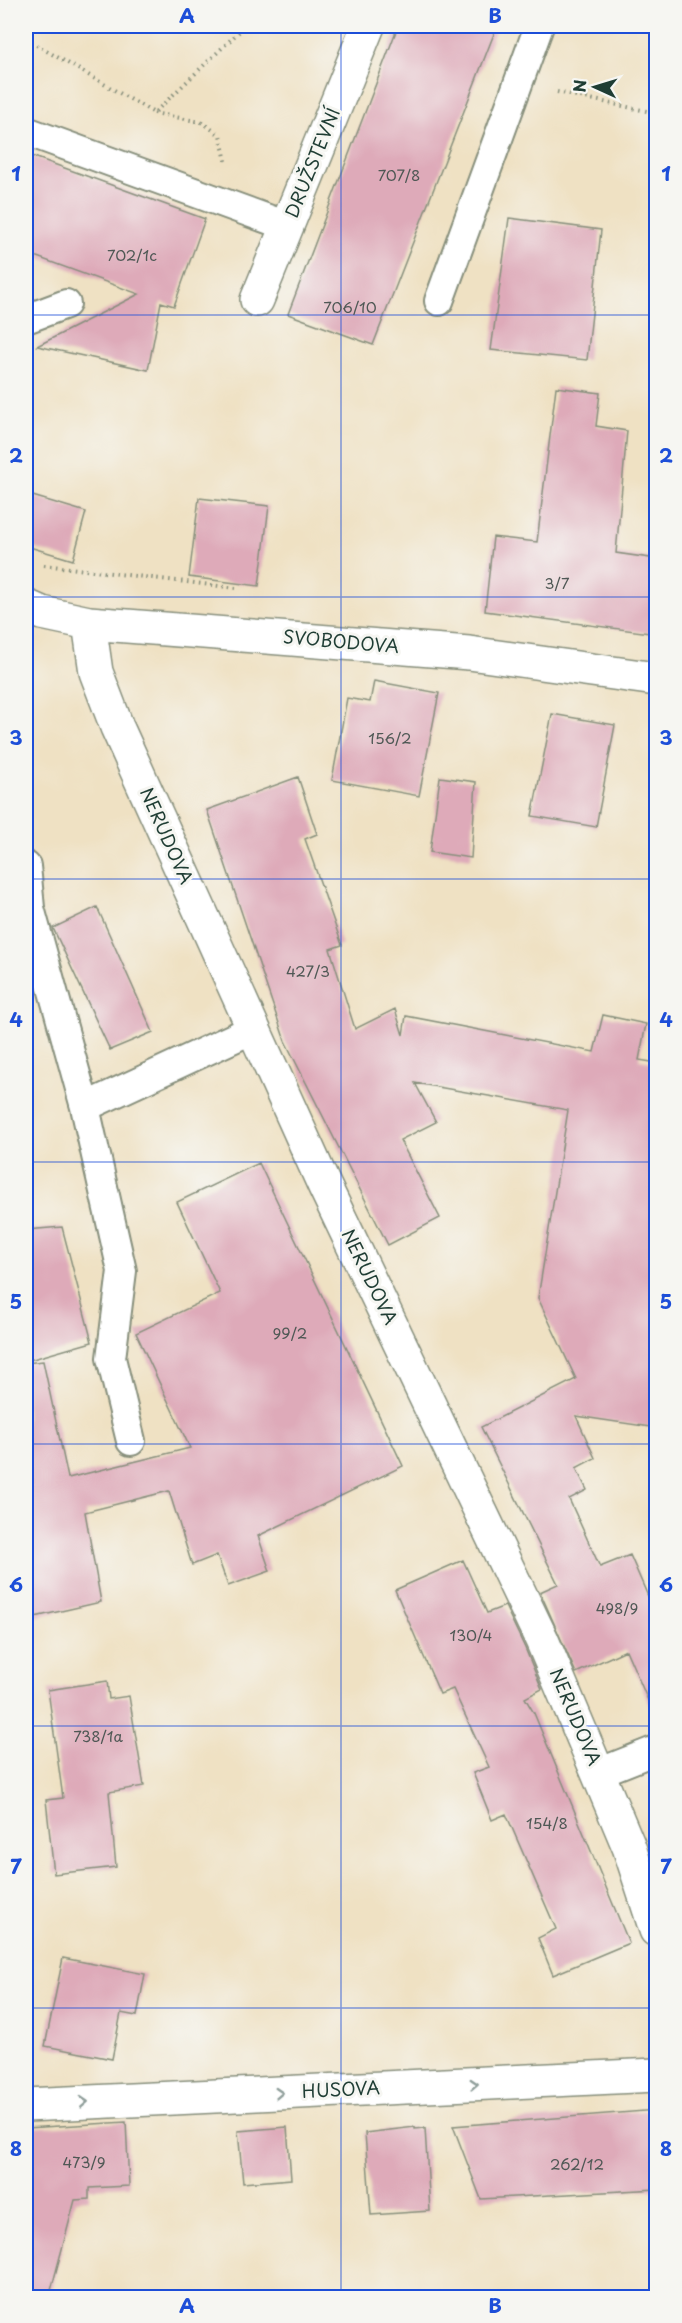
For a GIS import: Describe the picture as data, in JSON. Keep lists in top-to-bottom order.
{
  "streets": {
    "street": [
      "DRUŽSTEVNÍ",
      "SVOBODOVA",
      "NERUDOVA",
      "HUSOVA"
    ]
  },
  "crossings": [
    ["SVOBODOVA", "NERUDOVA"]
  ],
  "one_way": ["HUSOVA"],
  "house_numbers": [
    "707/8",
    "702/1c",
    "706/10",
    "3/7",
    "156/2",
    "427/3",
    "99/2",
    "498/9",
    "130/4",
    "738/1a",
    "154/8",
    "473/9",
    "262/12"
  ],
  "north": "left",
  "grid": {
    "columns": ["A", "B"],
    "rows": [
      "1",
      "2",
      "3",
      "4",
      "5",
      "6",
      "7",
      "8"
    ]
  }
}
